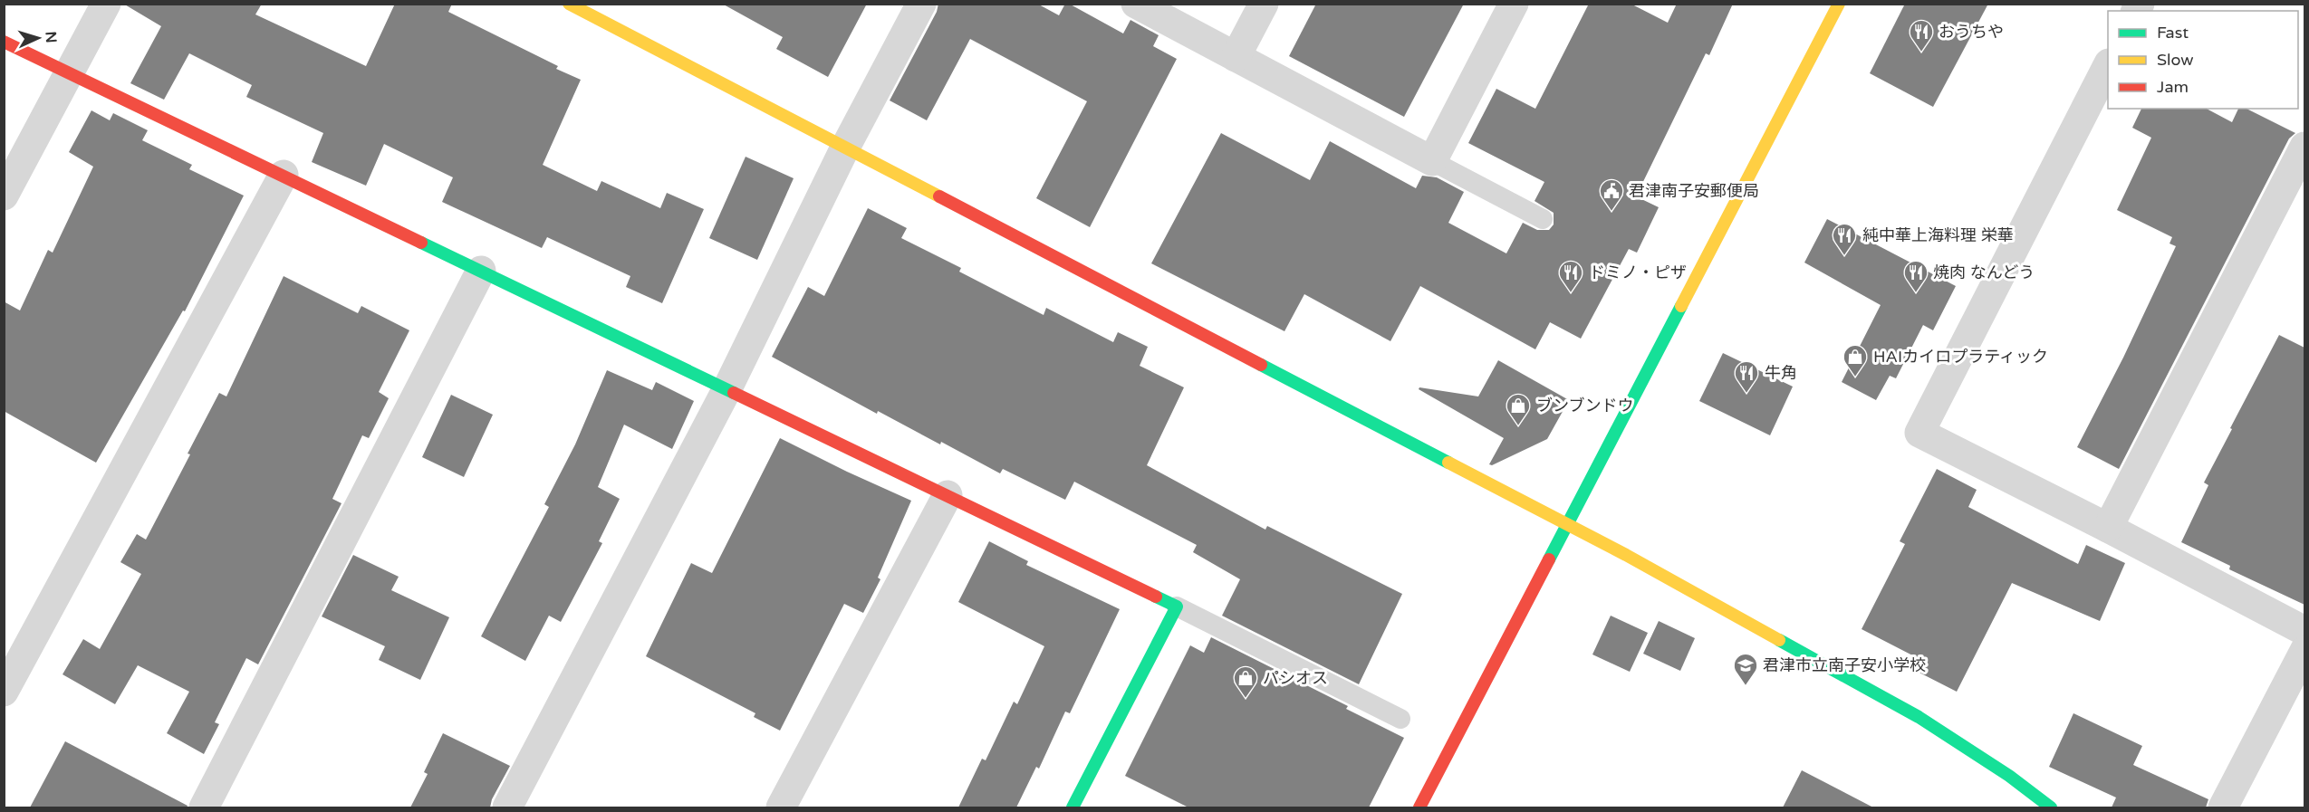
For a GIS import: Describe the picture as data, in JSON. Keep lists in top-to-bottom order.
{
  "places": {
    "restaurant": [
      "おうちや",
      "純中華上海料理 栄華",
      "ドミノ・ピザ",
      "焼肉 なんどう",
      "牛角"
    ],
    "public building": ["君津南子安郵便局"],
    "shop": ["HAIカイロプラティック", "ブンブンドウ", "パシオス"],
    "school or university": ["君津市立南子安小学校"]
  },
  "legend": ["Fast", "Slow", "Jam"],
  "north": "right"
}
